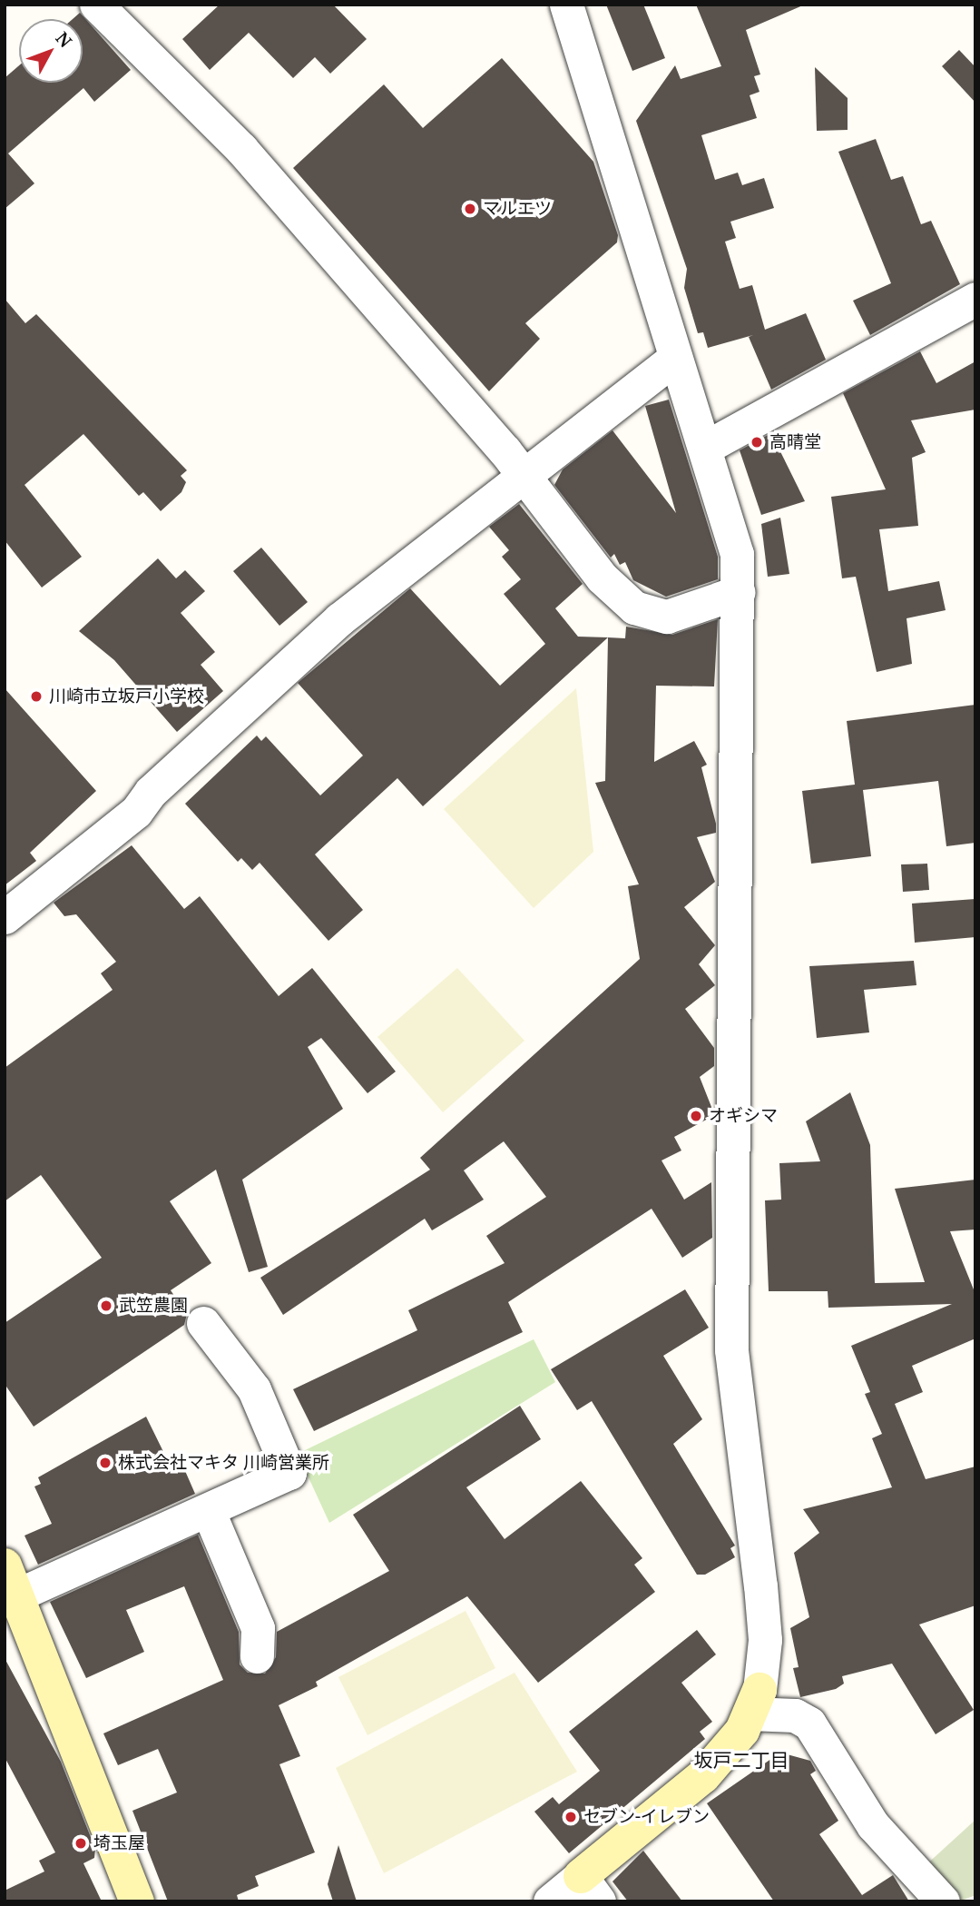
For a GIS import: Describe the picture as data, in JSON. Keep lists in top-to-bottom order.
{
  "districts": ["坂戸二丁目"],
  "places": [
    "マルエツ",
    "高晴堂",
    "川崎市立坂戸小学校",
    "オギシマ",
    "武笠農園",
    "株式会社マキタ 川崎営業所",
    "セブン-イレブン",
    "埼玉屋"
  ],
  "north": "top right"
}
